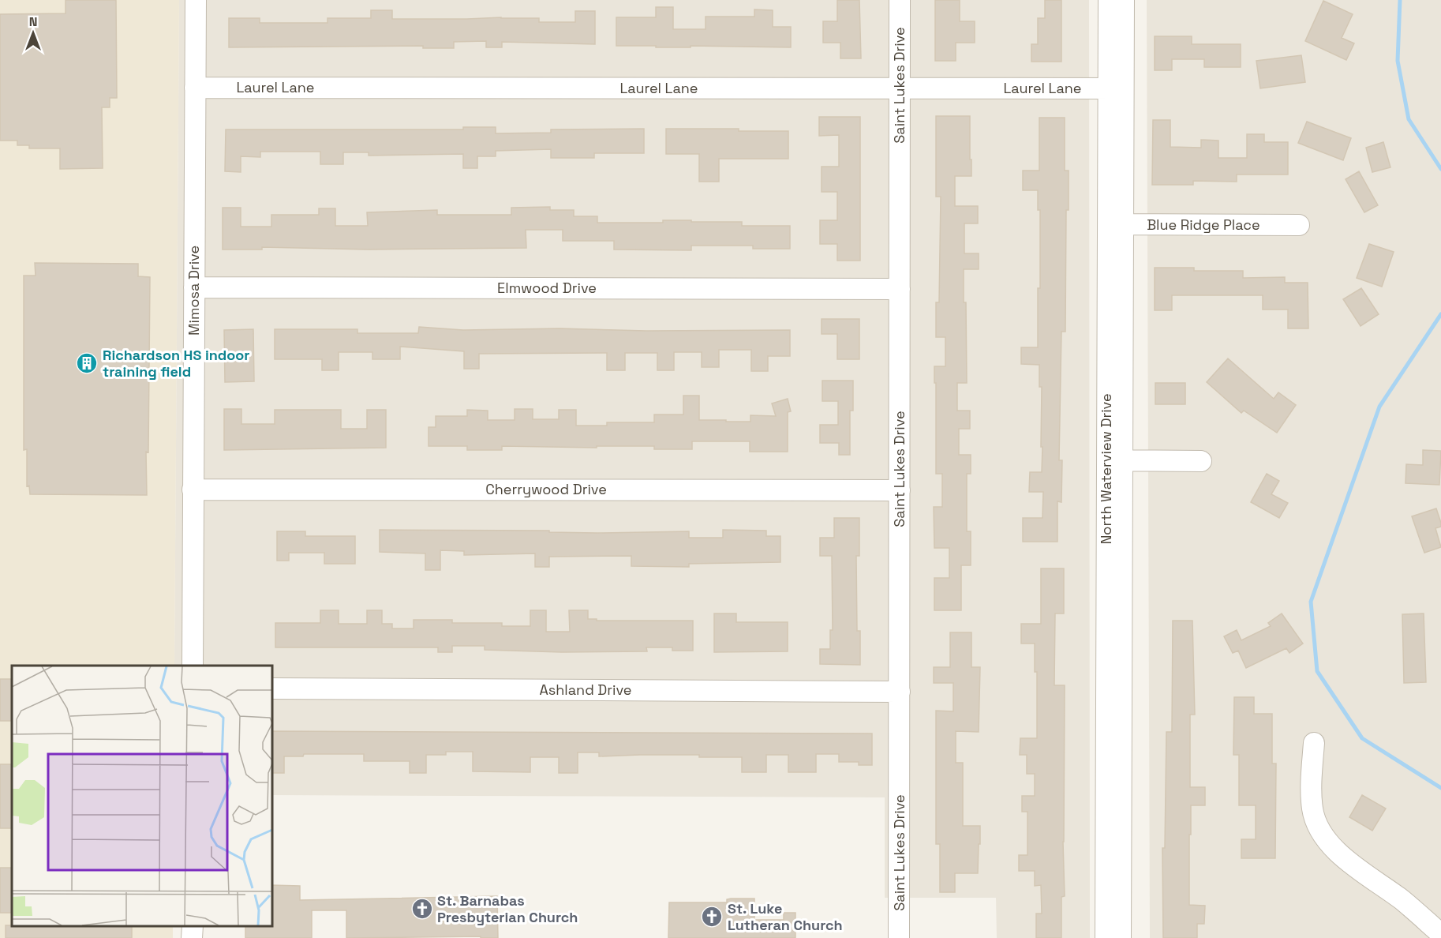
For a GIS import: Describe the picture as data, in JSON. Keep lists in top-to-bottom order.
{
  "streets": {
    "street": [
      "Saint Lukes Drive",
      "Laurel Lane",
      "Blue Ridge Place",
      "Elmwood Drive",
      "Mimosa Drive",
      "North Waterview Drive",
      "Cherrywood Drive",
      "Ashland Drive"
    ]
  },
  "crossings": [
    ["Saint Lukes Drive", "Laurel Lane"],
    ["Saint Lukes Drive", "Elmwood Drive"],
    ["Saint Lukes Drive", "Cherrywood Drive"],
    ["Saint Lukes Drive", "Ashland Drive"],
    ["Laurel Lane", "Mimosa Drive"],
    ["Laurel Lane", "North Waterview Drive"],
    ["Blue Ridge Place", "North Waterview Drive"],
    ["Elmwood Drive", "Mimosa Drive"],
    ["Mimosa Drive", "Cherrywood Drive"]
  ],
  "places": {
    "building": ["Richardson HS indoor training field"],
    "church": ["St. Barnabas Presbyterian Church", "St. Luke Lutheran Church"]
  },
  "north": "top"
}
